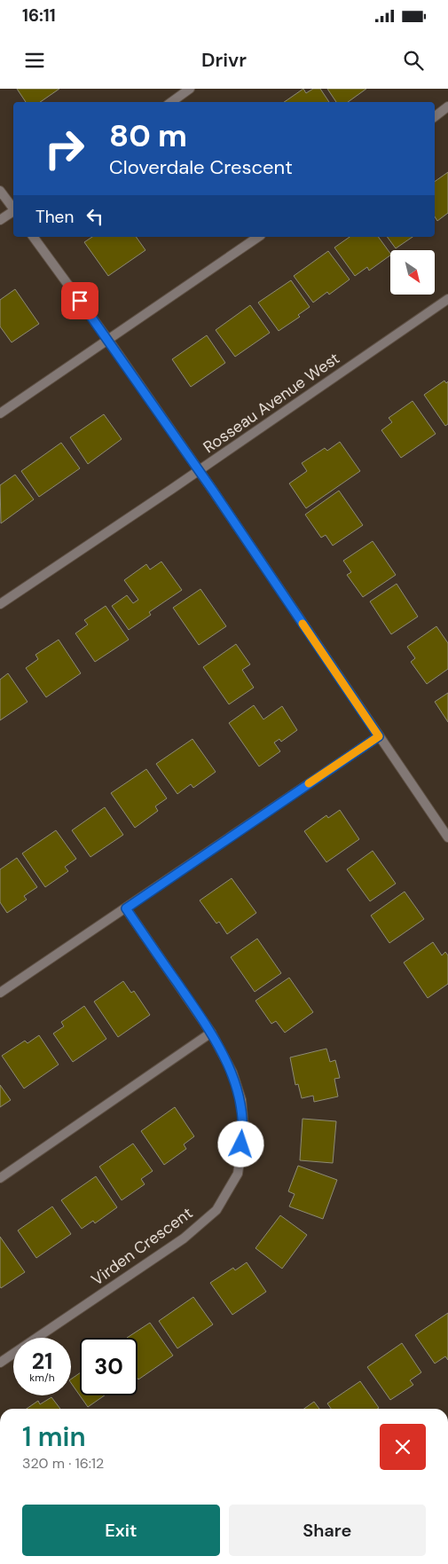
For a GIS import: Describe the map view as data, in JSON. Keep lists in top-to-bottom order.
{
  "streets": {
    "street": ["Rosseau Avenue West", "Virden Crescent"]
  },
  "north": "bottom right",
  "page": {
    "status": "16:11",
    "header": "Drivr",
    "turn": ["80 m", "Cloverdale Crescent"],
    "then": "Then",
    "speed": "21 km/h",
    "limit": "30",
    "heading": ["1 min", "320 m · 16:12"],
    "buttons": ["Exit", "Share"]
  }
}
